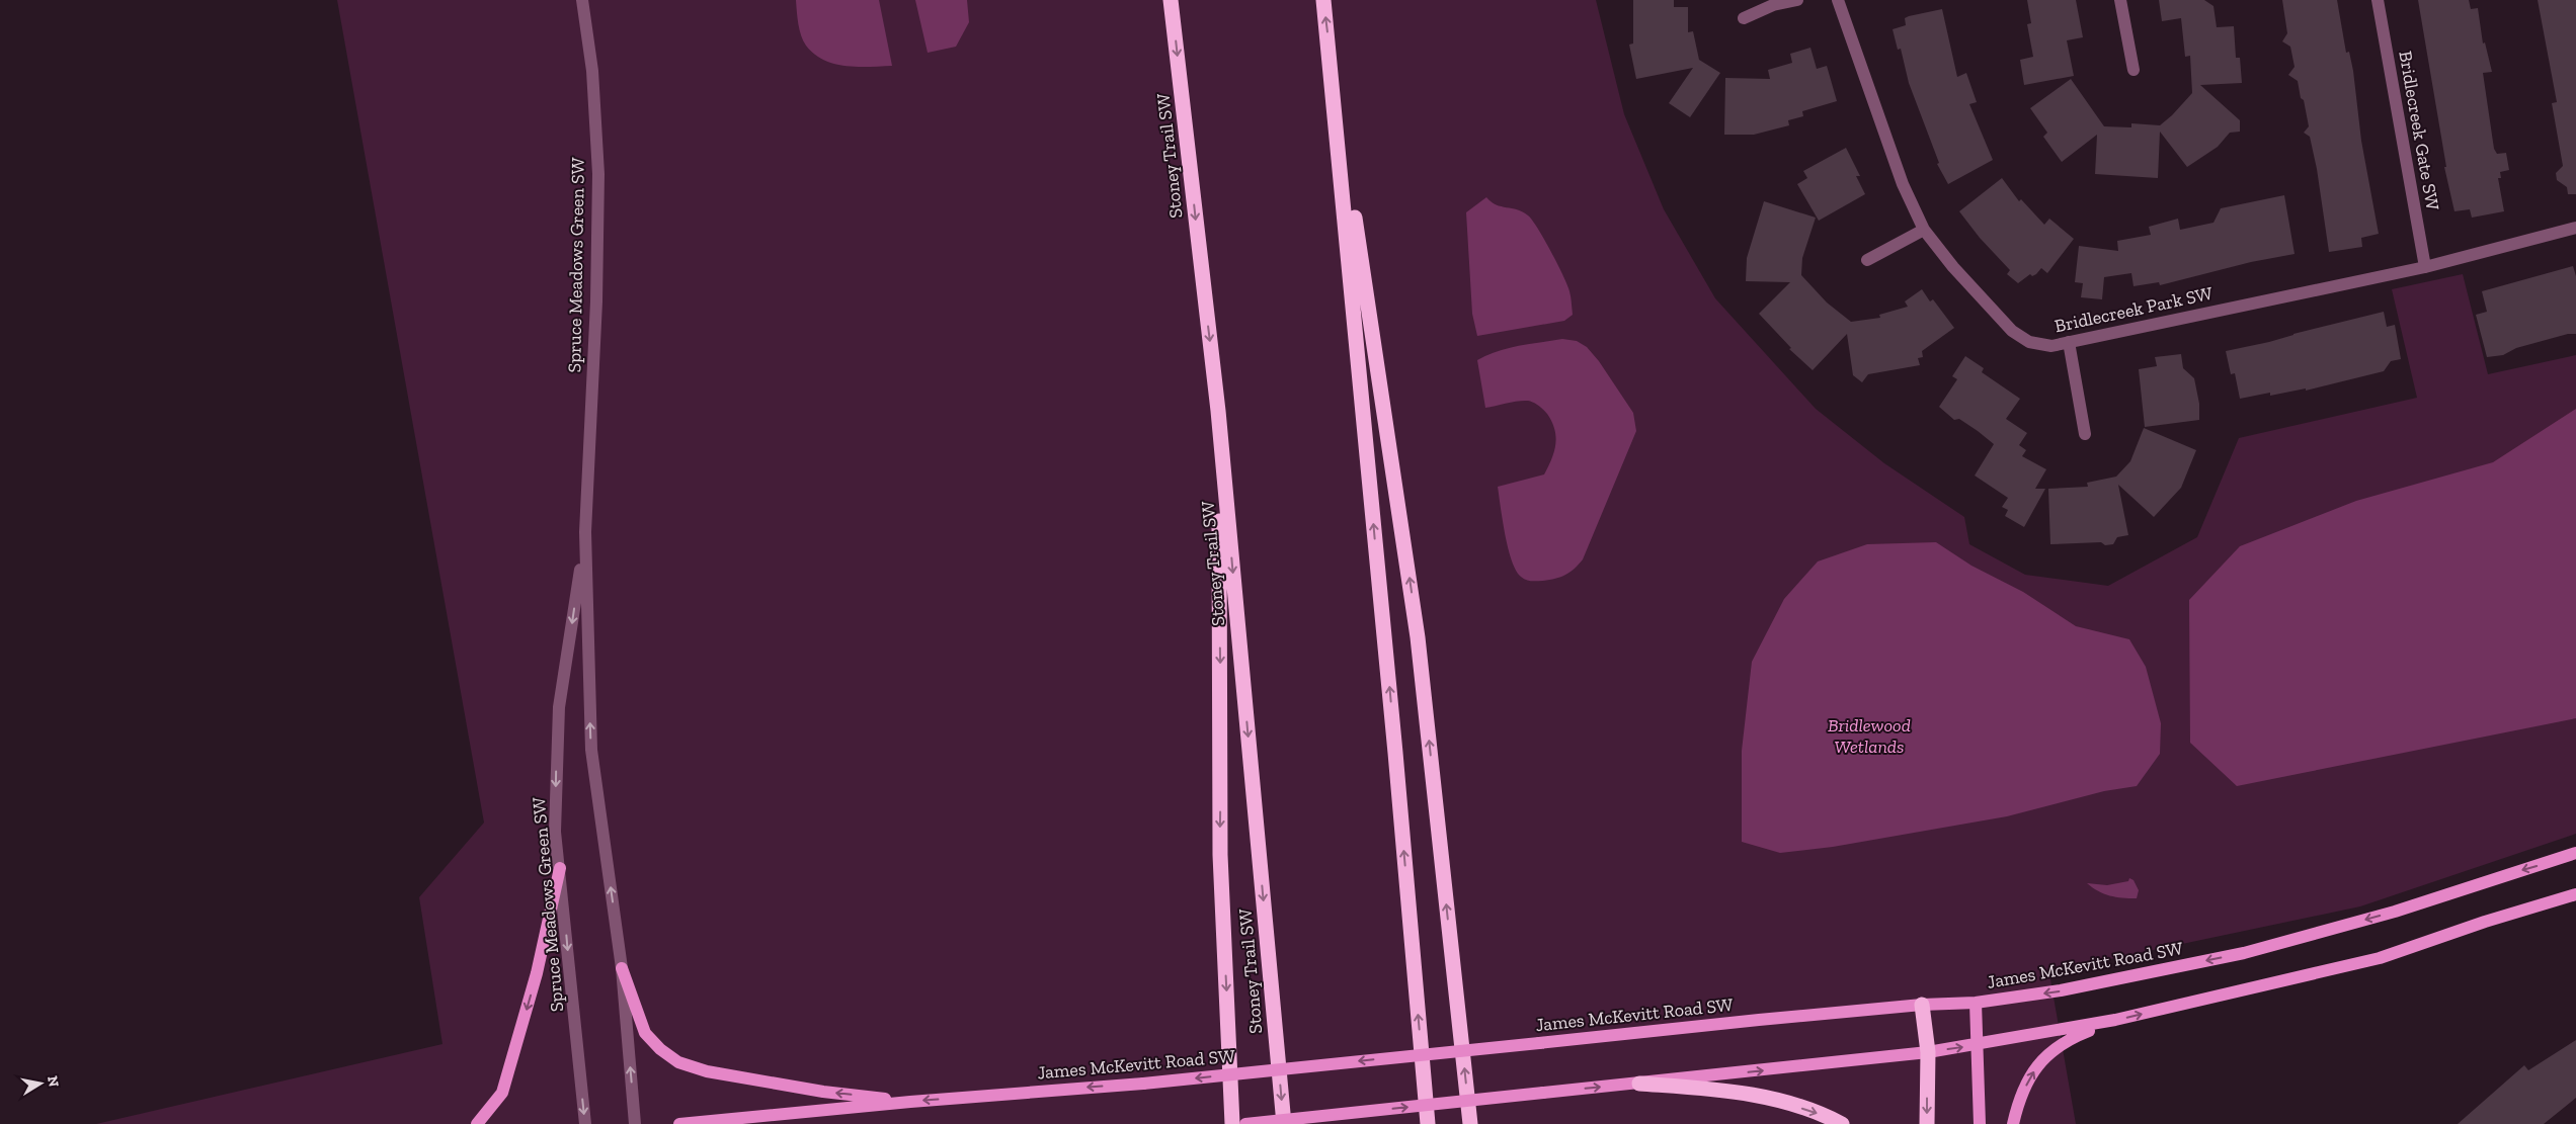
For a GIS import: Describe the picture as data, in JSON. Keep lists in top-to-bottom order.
{
  "streets": {
    "highway": ["Stoney Trail SW"],
    "main road": ["James McKevitt Road SW"],
    "street": ["Bridlecreek Gate SW", "Spruce Meadows Green SW", "Bridlecreek Park SW"]
  },
  "crossings": [
    ["Bridlecreek Gate SW", "Bridlecreek Park SW"]
  ],
  "parks": ["Bridlewood Wetlands"],
  "north": "right"
}
